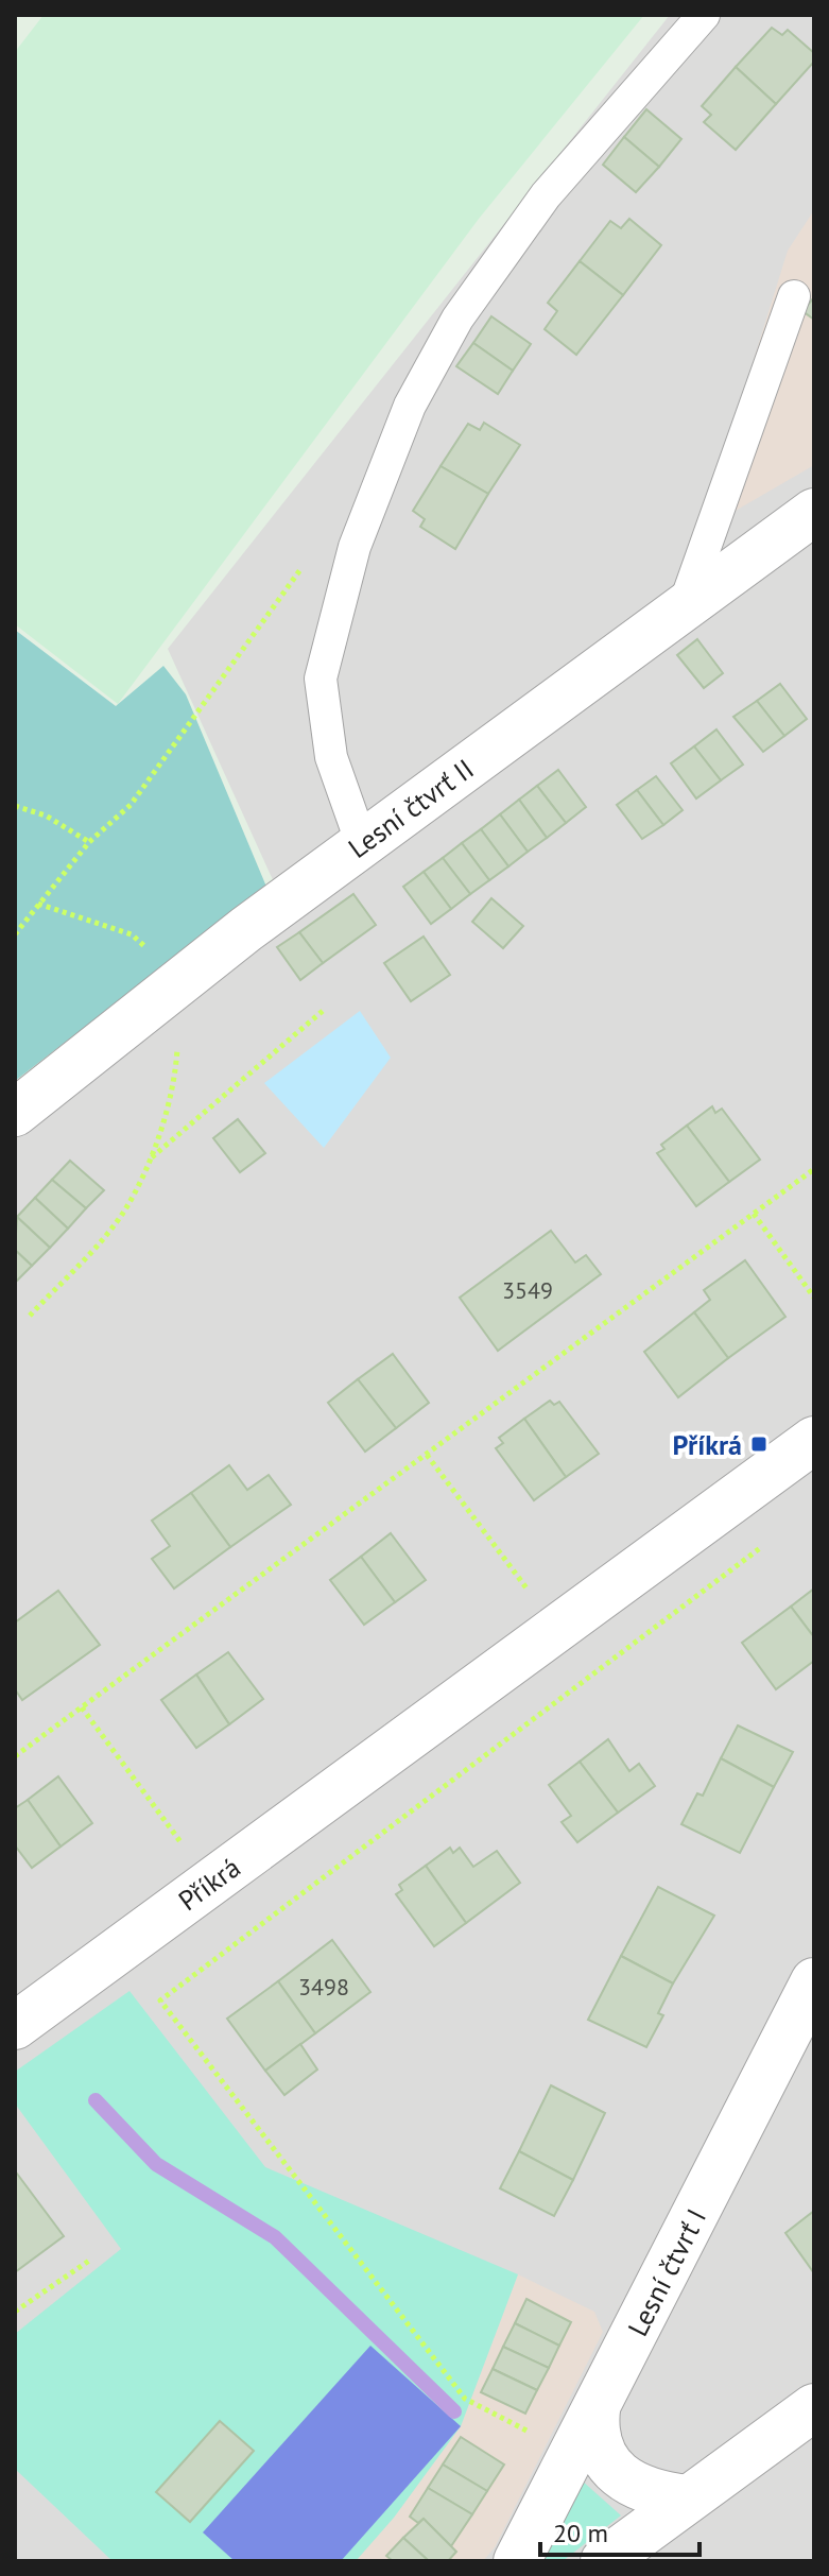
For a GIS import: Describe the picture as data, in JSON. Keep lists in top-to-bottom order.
{
  "streets": {
    "street": ["Lesní čtvrť II", "Příkrá", "Lesní čtvrť I"]
  },
  "places": {
    "transit": ["Příkrá"]
  },
  "house_numbers": ["3549", "3498"],
  "scale_bar": "20 m"
}
